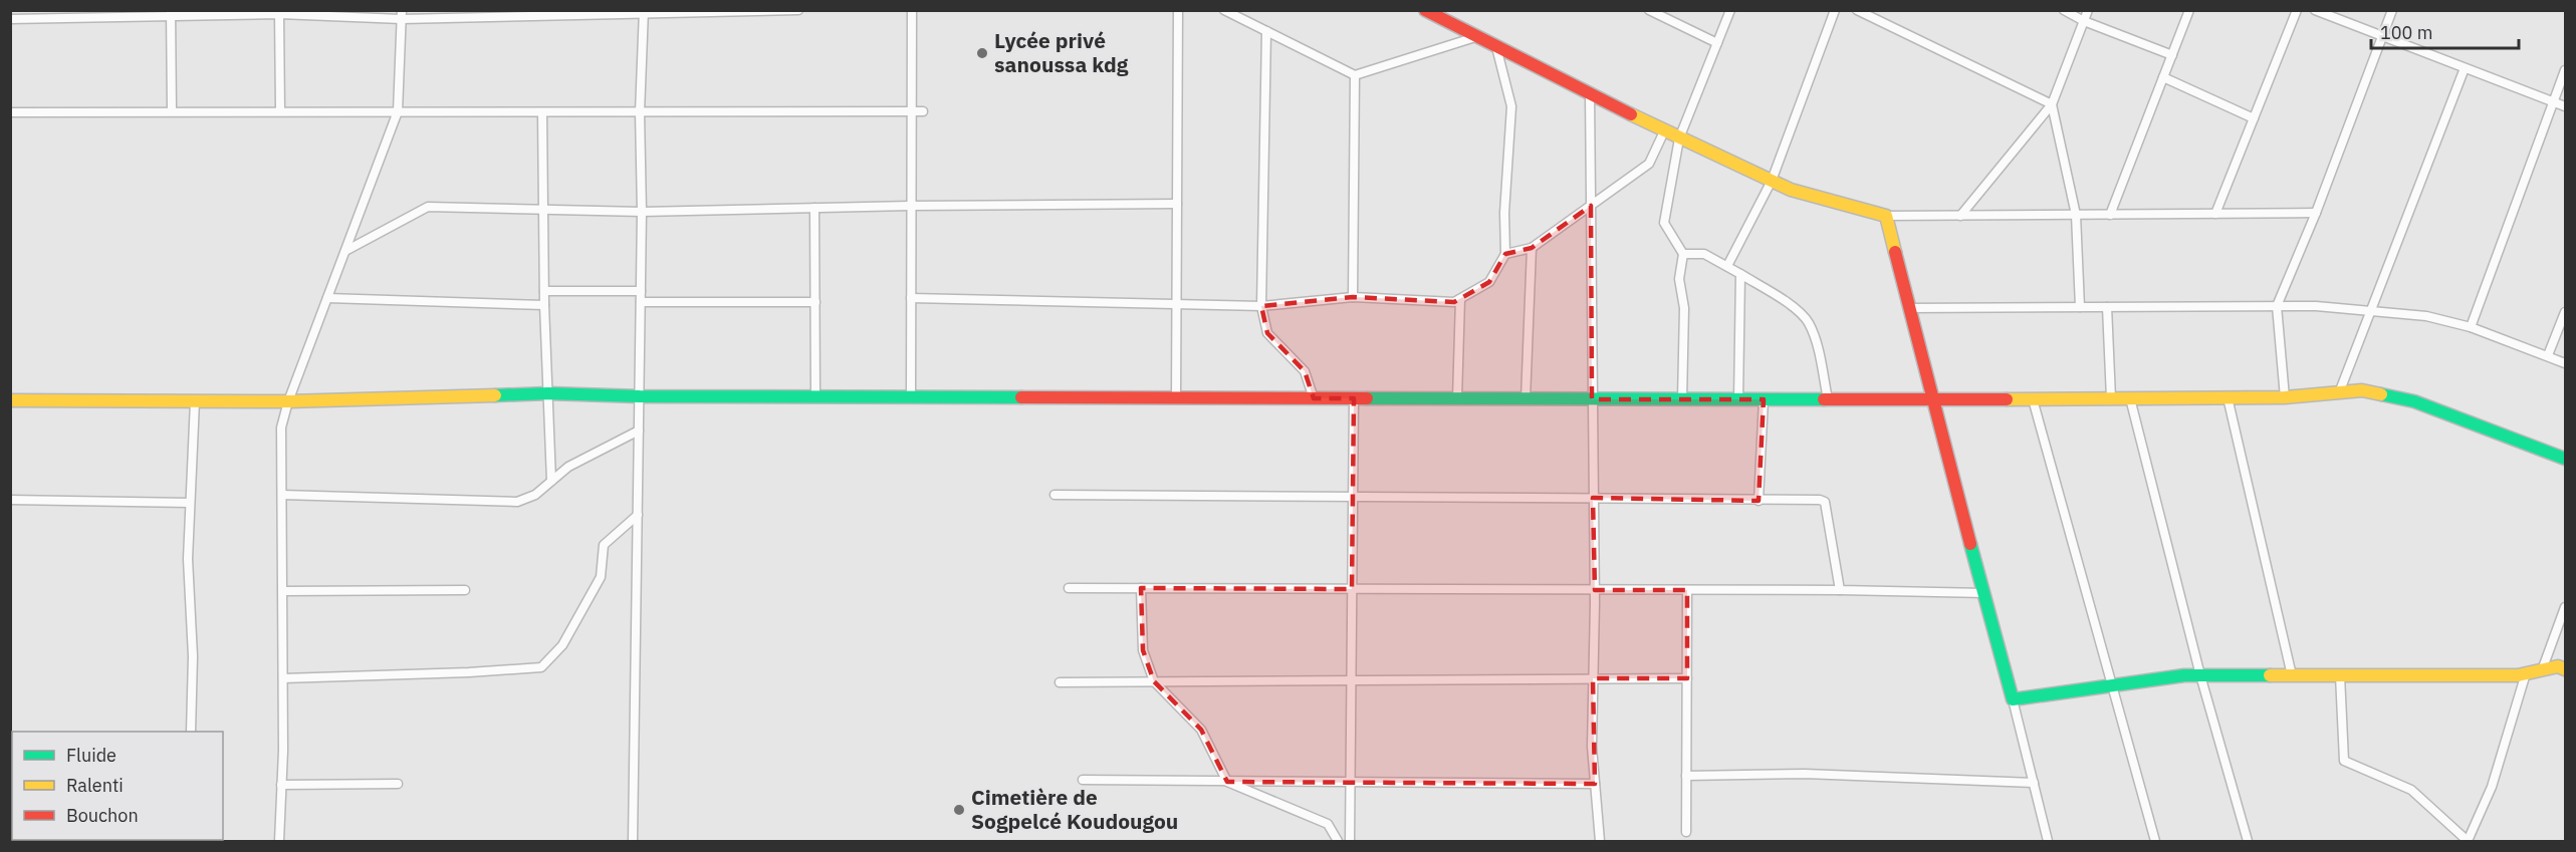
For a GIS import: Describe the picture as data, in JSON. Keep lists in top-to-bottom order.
{
  "places": ["Lycée privé sanoussa kdg", "Cimetière de Sogpelcé Koudougou"],
  "legend": ["Fluide", "Ralenti", "Bouchon"],
  "scale_bar": "100 m"
}
